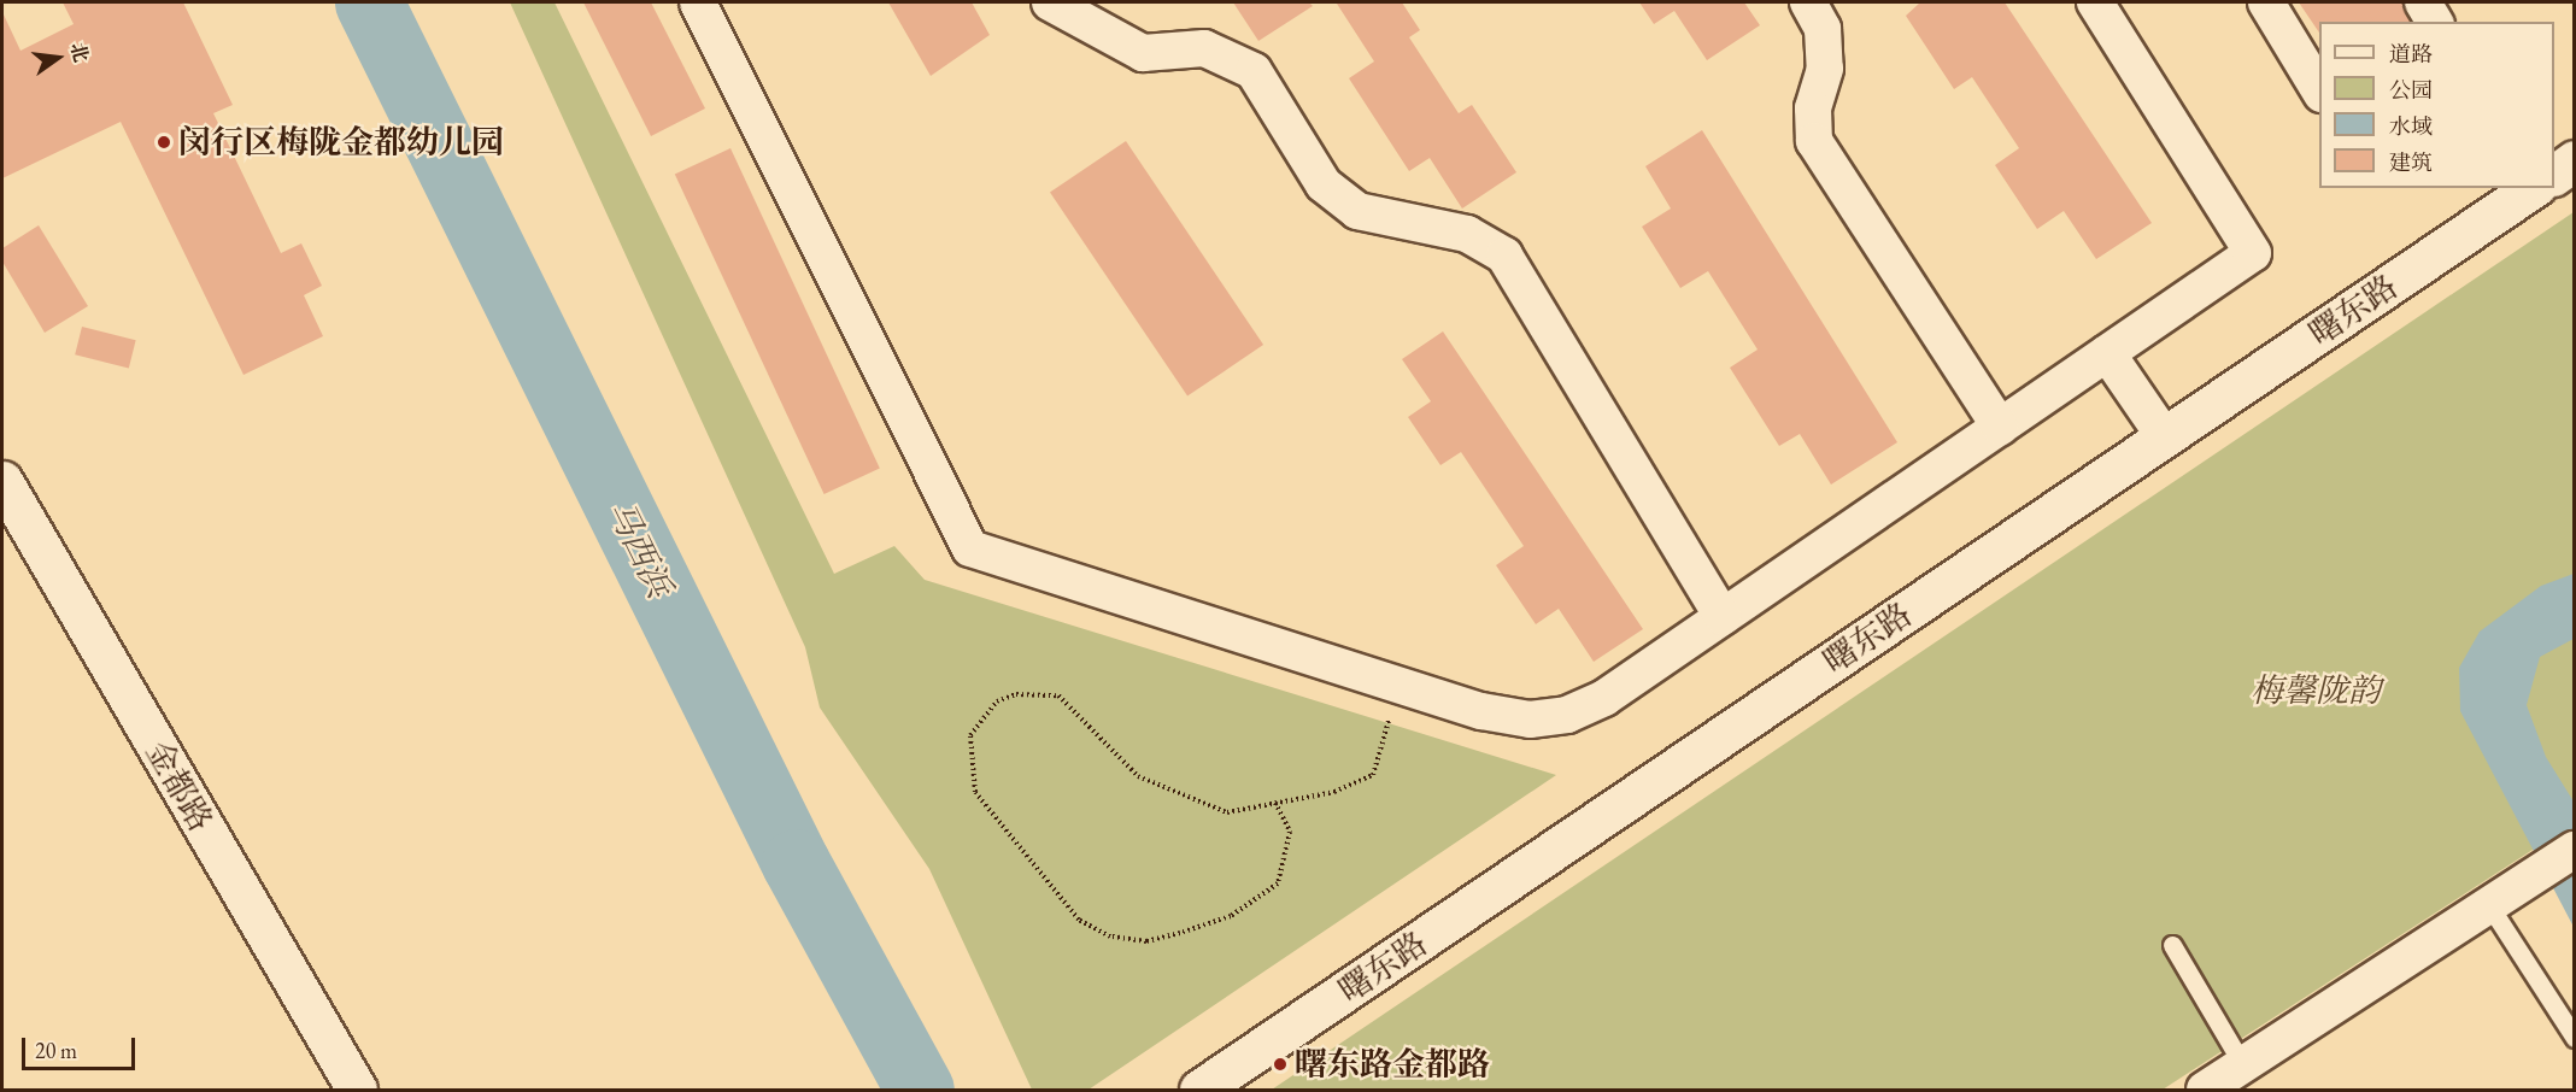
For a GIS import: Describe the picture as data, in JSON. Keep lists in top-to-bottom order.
{
  "streets": {
    "street": ["曙东路", "金都路"]
  },
  "water": ["马西浜"],
  "parks": ["梅馨陇韵"],
  "places": ["闵行区梅陇金都幼儿园", "曙东路金都路"],
  "legend": [
    "道路",
    "公园",
    "水域",
    "建筑"
  ],
  "scale_bar": "20 m",
  "north": "right"
}
